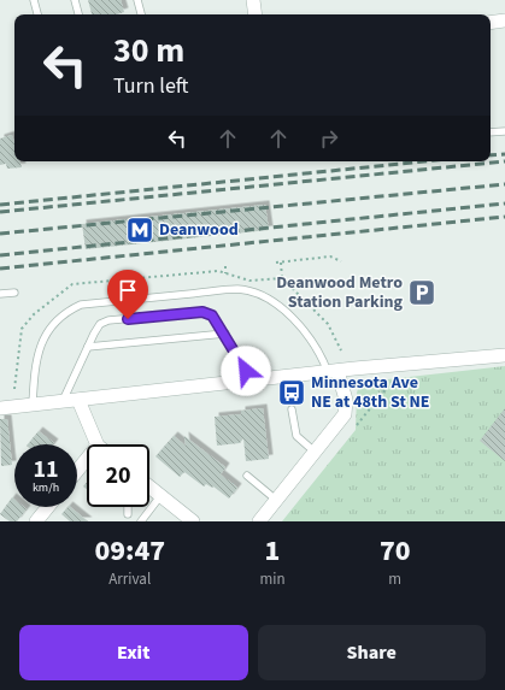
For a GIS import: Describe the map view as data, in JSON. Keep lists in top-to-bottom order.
{
  "places": {
    "metro station": ["Deanwood"],
    "parking": ["Deanwood Metro Station Parking"],
    "bus stop": ["Minnesota Ave NE at 48th St NE"]
  },
  "page": {
    "turn": ["30 m", "Turn left"],
    "speed": "11 km/h",
    "limit": "20",
    "eta": [
      "09:47",
      "Arrival",
      "1",
      "min",
      "70",
      "m"
    ],
    "buttons": ["Exit", "Share"]
  }
}
